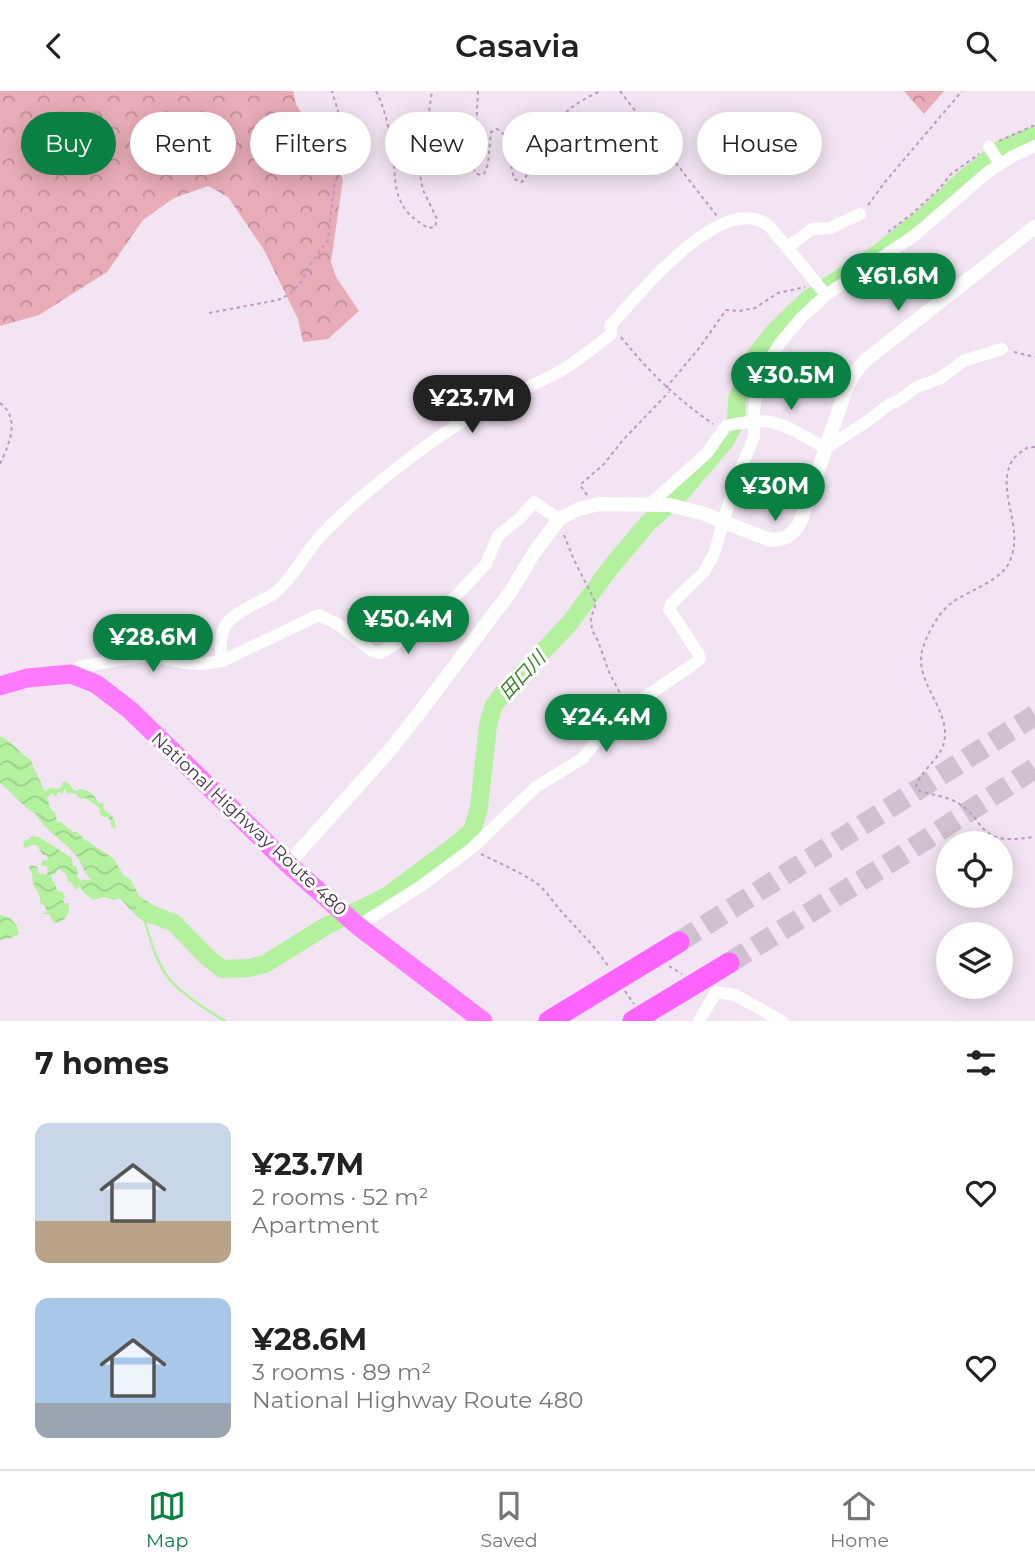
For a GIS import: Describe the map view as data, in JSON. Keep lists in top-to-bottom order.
{
  "streets": {
    "highway": ["National Highway Route 480"]
  },
  "water": ["田口川"],
  "page": {
    "header": "Casavia",
    "chip": [
      "Buy",
      "Rent",
      "Filters",
      "New",
      "Apartment",
      "House"
    ],
    "price": [
      "¥61.6M",
      "¥30.5M",
      "¥23.7M",
      "¥30M",
      "¥50.4M",
      "¥28.6M",
      "¥24.4M"
    ],
    "heading": "7 homes",
    "list": [
      {
        "name": "¥23.7M",
        "note": "2 rooms · 52 m² · Apartment"
      },
      {
        "name": "¥28.6M",
        "note": "3 rooms · 89 m² · National Highway Route 480"
      }
    ],
    "tabs": ["Map", "Saved", "Home"]
  }
}
